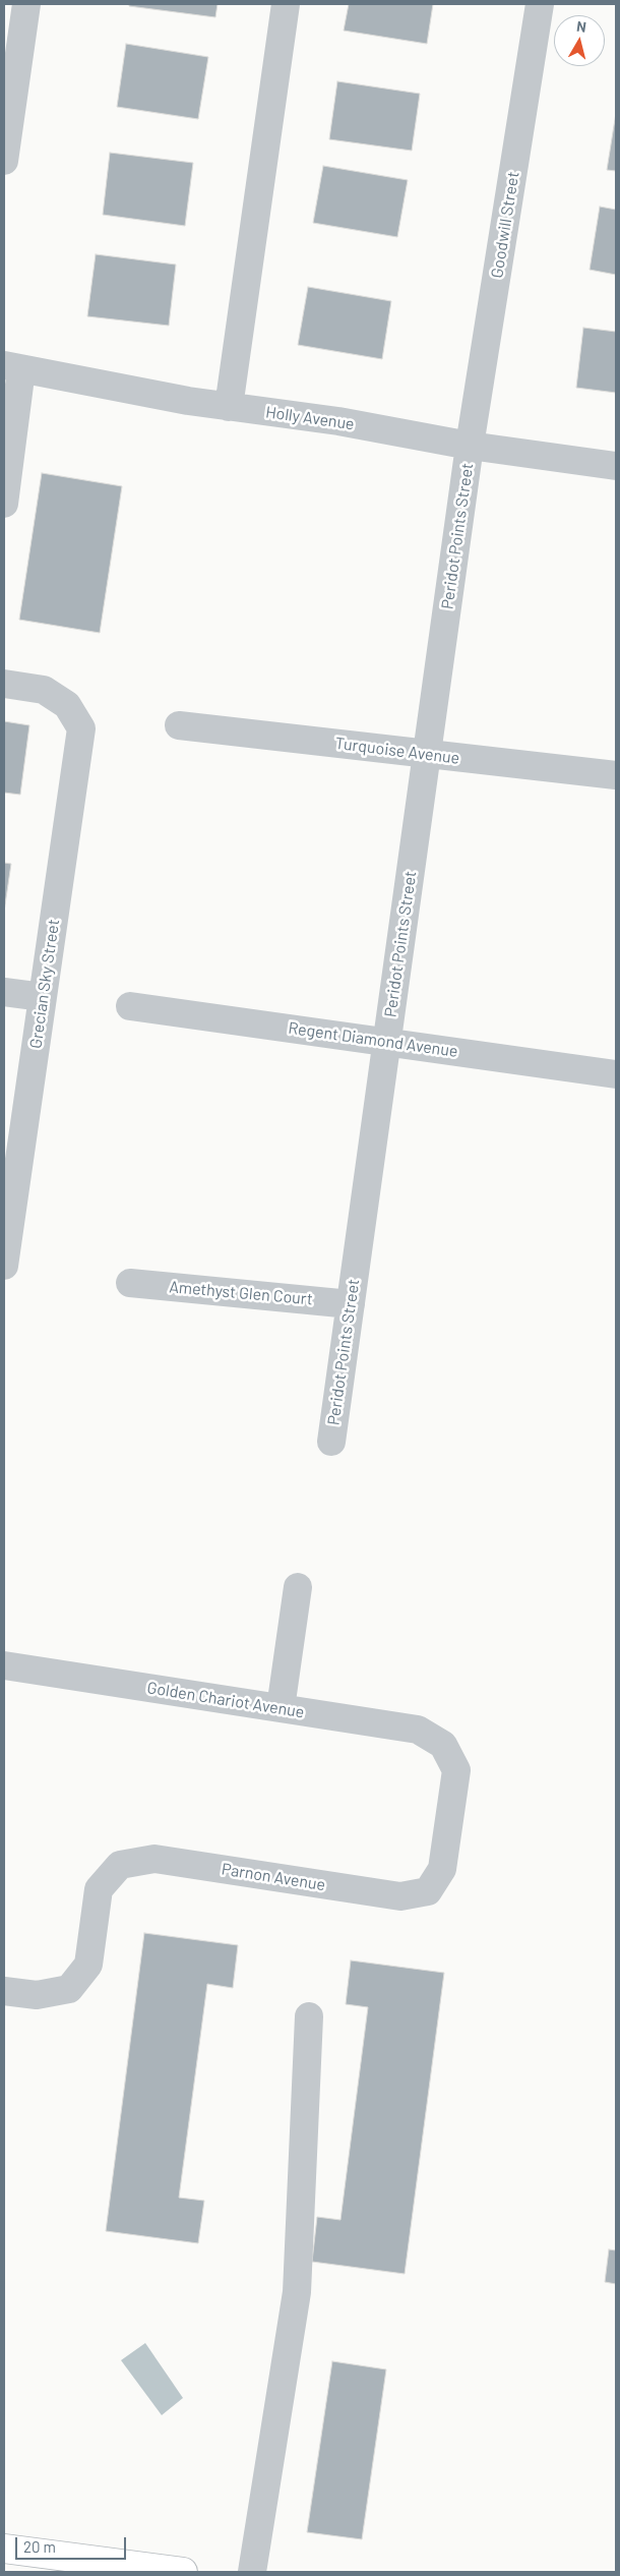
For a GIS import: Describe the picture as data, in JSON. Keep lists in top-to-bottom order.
{
  "streets": {
    "street": [
      "Goodwill Street",
      "Holly Avenue",
      "Peridot Points Street",
      "Turquoise Avenue",
      "Grecian Sky Street",
      "Regent Diamond Avenue",
      "Amethyst Glen Court",
      "Golden Chariot Avenue",
      "Parnon Avenue"
    ]
  },
  "crossings": [
    ["Goodwill Street", "Holly Avenue"],
    ["Goodwill Street", "Peridot Points Street"],
    ["Holly Avenue", "Peridot Points Street"],
    ["Peridot Points Street", "Turquoise Avenue"],
    ["Peridot Points Street", "Regent Diamond Avenue"],
    ["Peridot Points Street", "Amethyst Glen Court"],
    ["Golden Chariot Avenue", "Parnon Avenue"]
  ],
  "scale_bar": "20 m",
  "north": "top"
}
